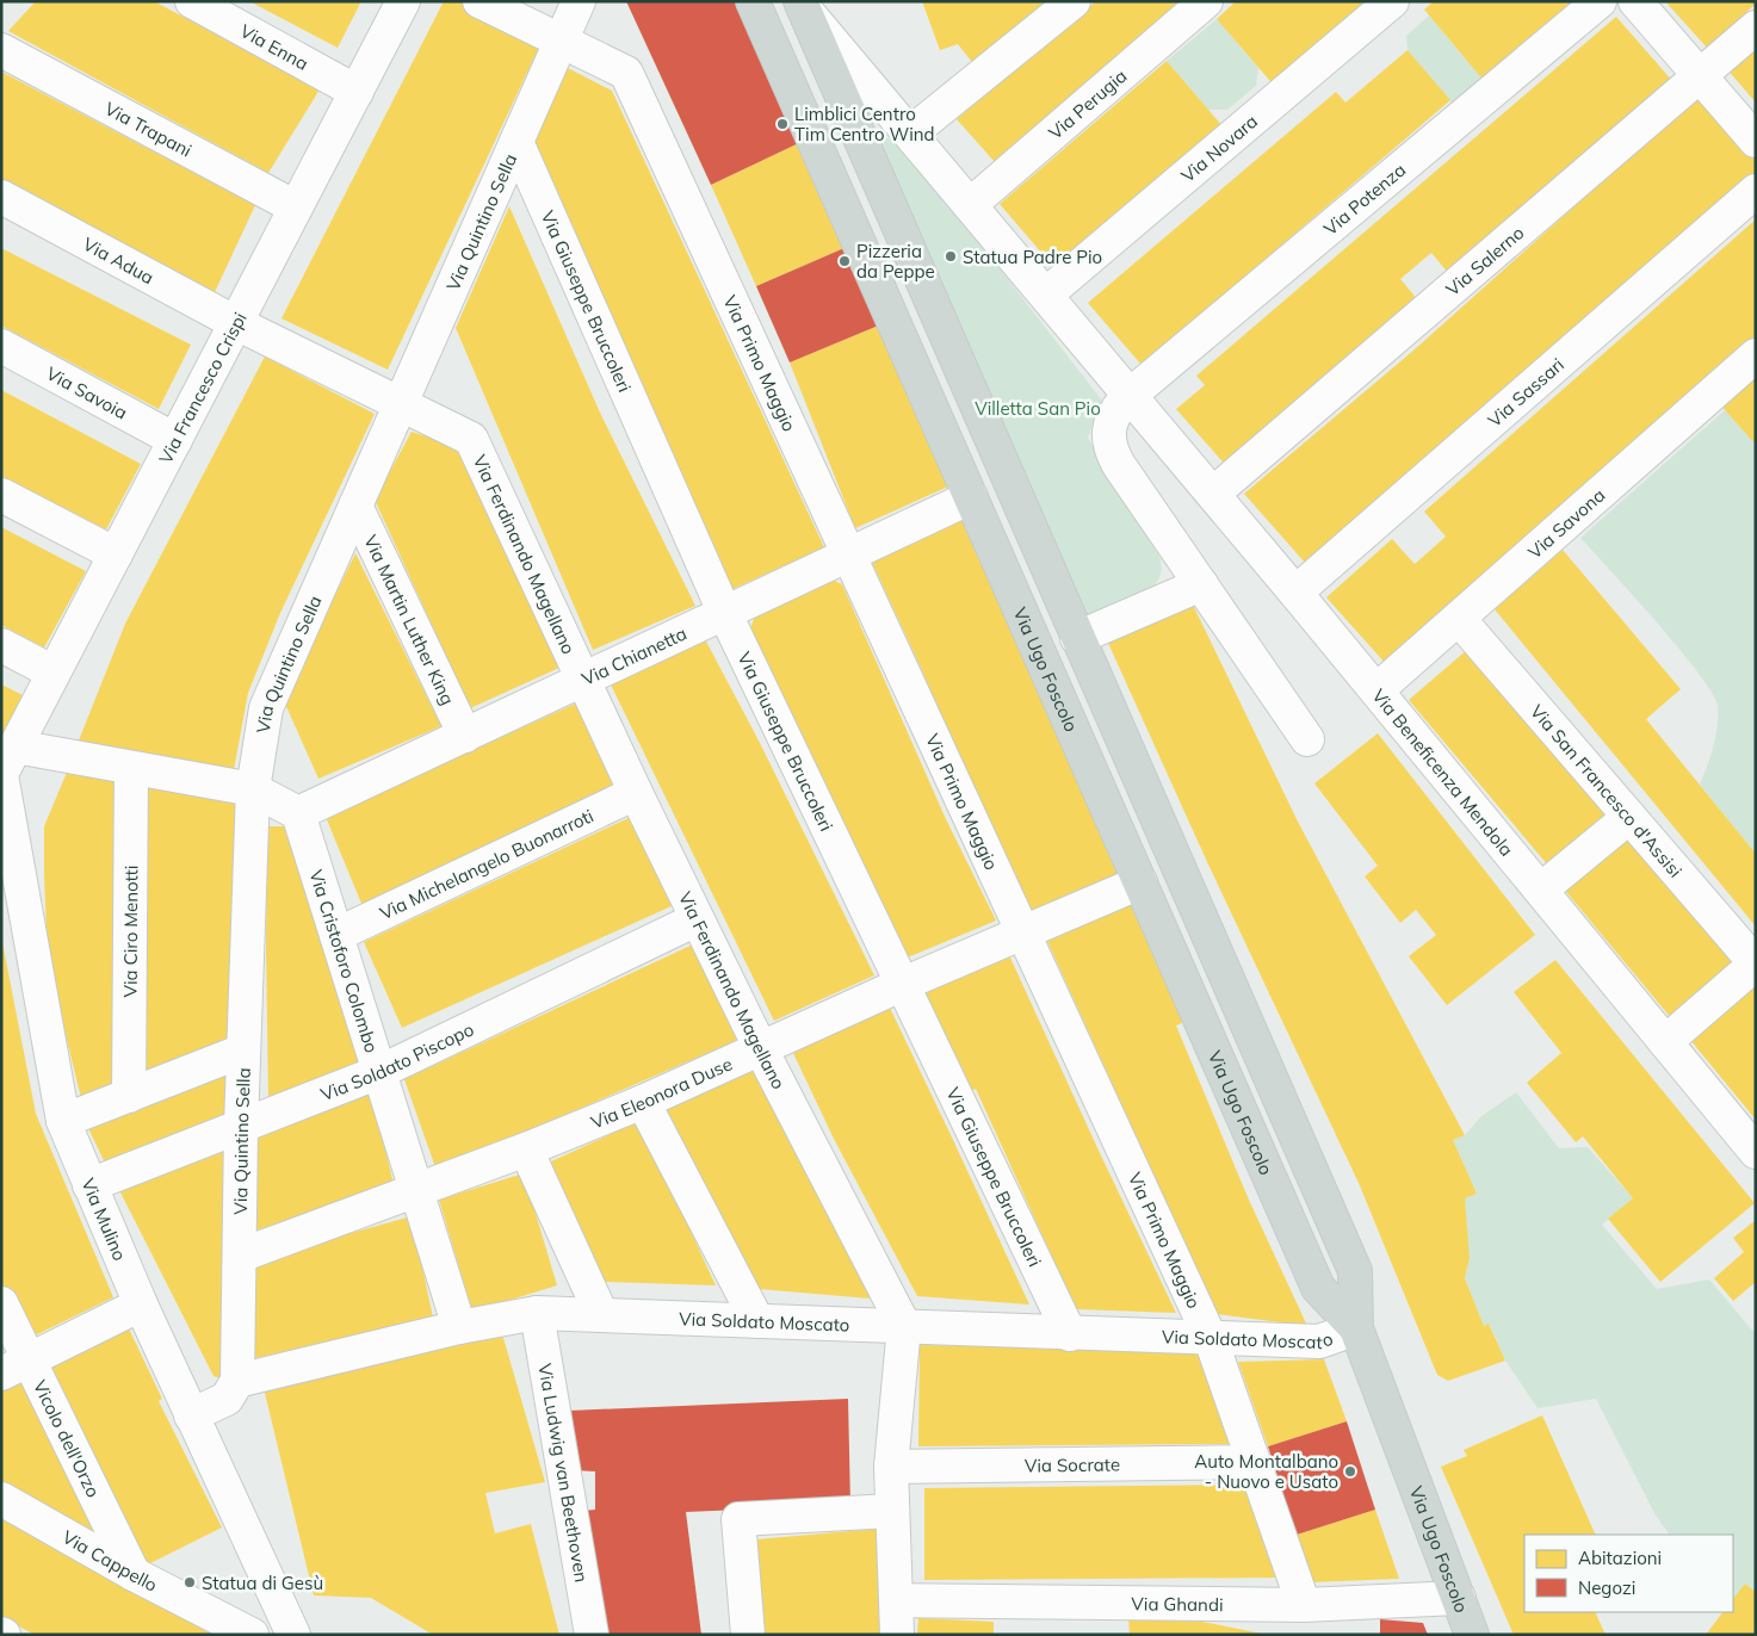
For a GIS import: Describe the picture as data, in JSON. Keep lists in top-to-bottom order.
{
  "streets": {
    "main road": ["Via Ugo Foscolo"],
    "street": [
      "Via Enna",
      "Via Perugia",
      "Via Trapani",
      "Via Novara",
      "Via Potenza",
      "Via Quintino Sella",
      "Via Adua",
      "Via Salerno",
      "Via Giuseppe Bruccoleri",
      "Via Primo Maggio",
      "Via Francesco Crispi",
      "Via Sassari",
      "Via Savoia",
      "Via Savona",
      "Via Ferdinando Magellano",
      "Via Martin Luther King",
      "Via Chianetta",
      "Via Beneficenza Mendola",
      "Via San Francesco d'Assisi",
      "Via Michelangelo Buonarroti",
      "Via Ciro Menotti",
      "Via Cristoforo Colombo",
      "Via Soldato Piscopo",
      "Via Eleonora Duse",
      "Via Mulino",
      "Via Soldato Moscato",
      "Vicolo dell'Orzo",
      "Via Socrate",
      "Via Ludwig van Beethoven",
      "Via Cappello",
      "Via Ghandi"
    ]
  },
  "crossings": [
    ["Via Enna", "Via Francesco Crispi"],
    ["Via Perugia", "Via Beneficenza Mendola"],
    ["Via Trapani", "Via Francesco Crispi"],
    ["Via Novara", "Via Beneficenza Mendola"],
    ["Via Potenza", "Via Beneficenza Mendola"],
    ["Via Quintino Sella", "Via Adua"],
    ["Via Quintino Sella", "Via Giuseppe Bruccoleri"],
    ["Via Quintino Sella", "Via Primo Maggio"],
    ["Via Quintino Sella", "Via Ferdinando Magellano"],
    ["Via Quintino Sella", "Via Martin Luther King"],
    ["Via Quintino Sella", "Via Soldato Piscopo"],
    ["Via Quintino Sella", "Via Eleonora Duse"],
    ["Via Quintino Sella", "Via Soldato Moscato"],
    ["Via Adua", "Via Francesco Crispi"],
    ["Via Adua", "Via Ferdinando Magellano"],
    ["Via Salerno", "Via Beneficenza Mendola"],
    ["Via Giuseppe Bruccoleri", "Via Chianetta"],
    ["Via Giuseppe Bruccoleri", "Via Eleonora Duse"],
    ["Via Giuseppe Bruccoleri", "Via Soldato Moscato"],
    ["Via Primo Maggio", "Via Chianetta"],
    ["Via Primo Maggio", "Via Eleonora Duse"],
    ["Via Primo Maggio", "Via Soldato Moscato"],
    ["Via Primo Maggio", "Via Socrate"],
    ["Via Primo Maggio", "Via Ghandi"],
    ["Via Francesco Crispi", "Via Savoia"],
    ["Via Francesco Crispi", "Via Mulino"],
    ["Via Sassari", "Via Beneficenza Mendola"],
    ["Via Savona", "Via Beneficenza Mendola"],
    ["Via Savona", "Via San Francesco d'Assisi"],
    ["Via Ferdinando Magellano", "Via Chianetta"],
    ["Via Ferdinando Magellano", "Via Michelangelo Buonarroti"],
    ["Via Ferdinando Magellano", "Via Soldato Piscopo"],
    ["Via Ferdinando Magellano", "Via Eleonora Duse"],
    ["Via Ferdinando Magellano", "Via Soldato Moscato"],
    ["Via Martin Luther King", "Via Chianetta"],
    ["Via Chianetta", "Via Ugo Foscolo"],
    ["Via Chianetta", "Via Cristoforo Colombo"],
    ["Via Ugo Foscolo", "Via Beneficenza Mendola"],
    ["Via Ugo Foscolo", "Via Eleonora Duse"],
    ["Via Ugo Foscolo", "Via Soldato Moscato"],
    ["Via Ugo Foscolo", "Via Ghandi"],
    ["Via Michelangelo Buonarroti", "Via Cristoforo Colombo"],
    ["Via Cristoforo Colombo", "Via Soldato Piscopo"],
    ["Via Cristoforo Colombo", "Via Eleonora Duse"],
    ["Via Cristoforo Colombo", "Via Soldato Moscato"],
    ["Via Soldato Piscopo", "Via Mulino"],
    ["Via Soldato Moscato", "Via Ludwig van Beethoven"],
    ["Vicolo dell'Orzo", "Via Cappello"]
  ],
  "parks": ["Villetta San Pio"],
  "places": [
    "Limblici Centro Tim Centro Wind",
    "Statua Padre Pio",
    "Pizzeria da Peppe",
    "Auto Montalbano - Nuovo e Usato",
    "Statua di Gesù"
  ],
  "legend": ["Abitazioni", "Negozi"]
}
